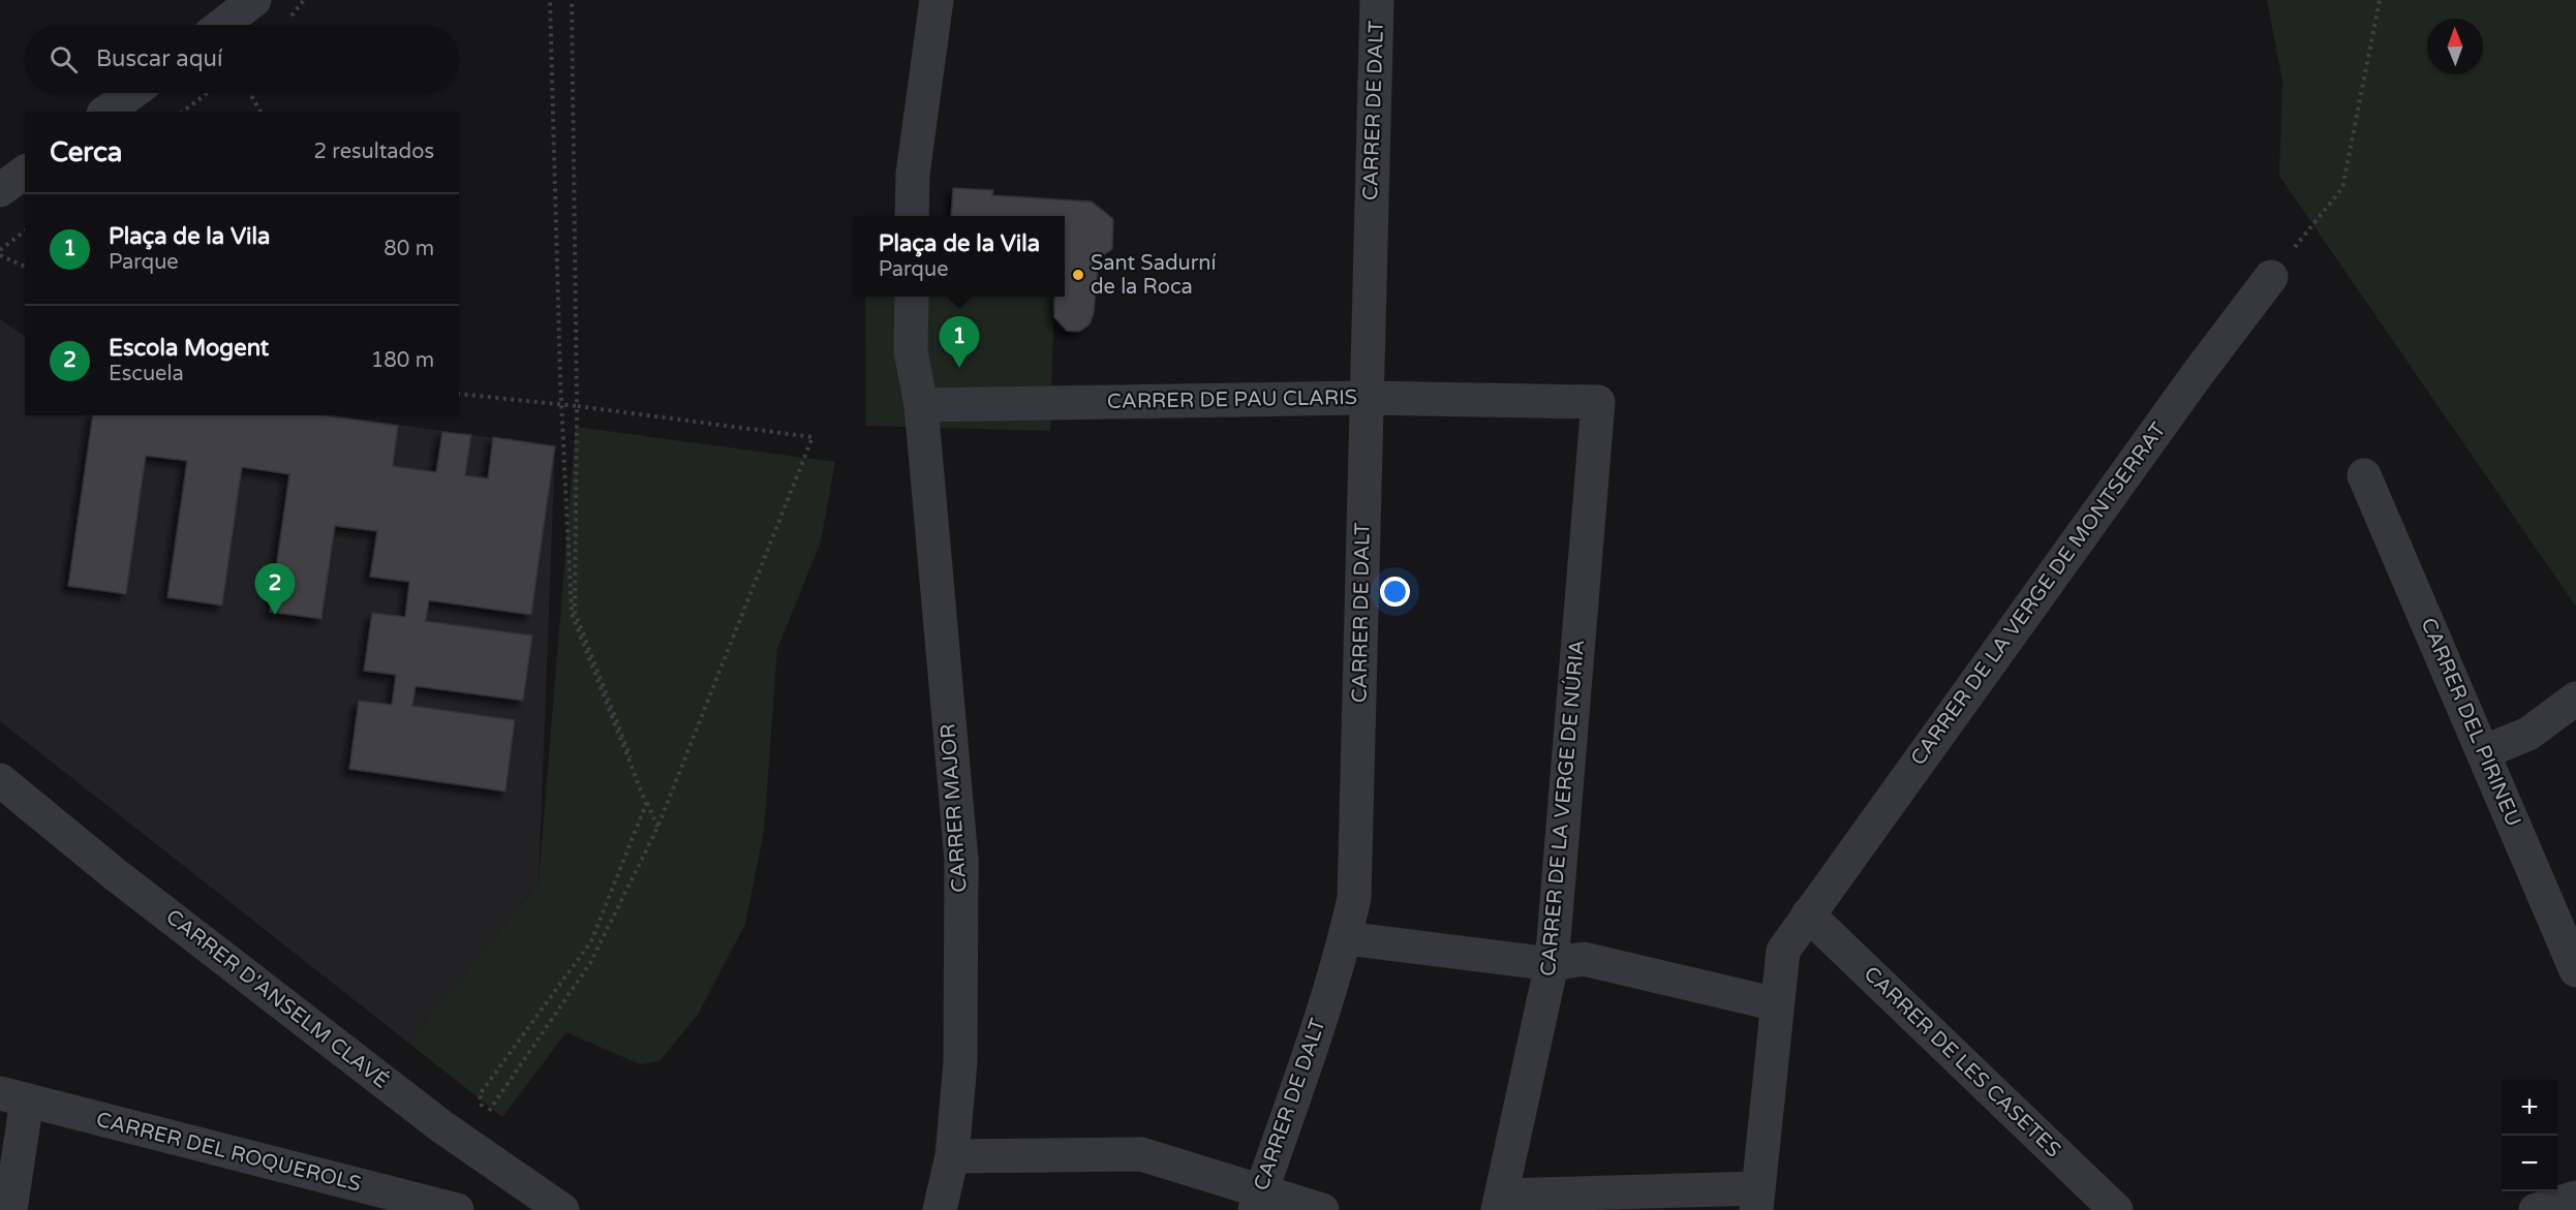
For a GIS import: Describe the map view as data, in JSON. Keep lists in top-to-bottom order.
{
  "streets": {
    "street": [
      "CARRER DE DALT",
      "CARRER DE PAU CLARIS",
      "CARRER DE LA VERGE DE MONTSERRAT",
      "CARRER DEL PIRINEU",
      "CARRER MAJOR",
      "CARRER DE LA VERGE DE NÚRIA",
      "CARRER D'ANSELM CLAVÉ",
      "CARRER DE LES CASETES",
      "CARRER DEL ROQUEROLS"
    ]
  },
  "crossings": [
    ["CARRER DE DALT", "CARRER DE PAU CLARIS"],
    ["CARRER DE PAU CLARIS", "CARRER MAJOR"],
    ["CARRER DE PAU CLARIS", "CARRER DE LA VERGE DE NÚRIA"],
    ["CARRER DE LA VERGE DE MONTSERRAT", "CARRER DE LES CASETES"]
  ],
  "places": ["Sant Sadurní de la Roca"],
  "north": "top",
  "page": {
    "search": "Buscar aquí",
    "heading": ["Cerca", "2 resultados"],
    "list": [
      {
        "mark": "1",
        "name": "Plaça de la Vila",
        "note": "Parque",
        "value": "80 m"
      },
      {
        "mark": "2",
        "name": "Escola Mogent",
        "note": "Escuela",
        "value": "180 m"
      }
    ],
    "popup": ["Plaça de la Vila", "Parque"],
    "pins": ["1", "2"],
    "map_buttons": ["+", "−"]
  }
}
